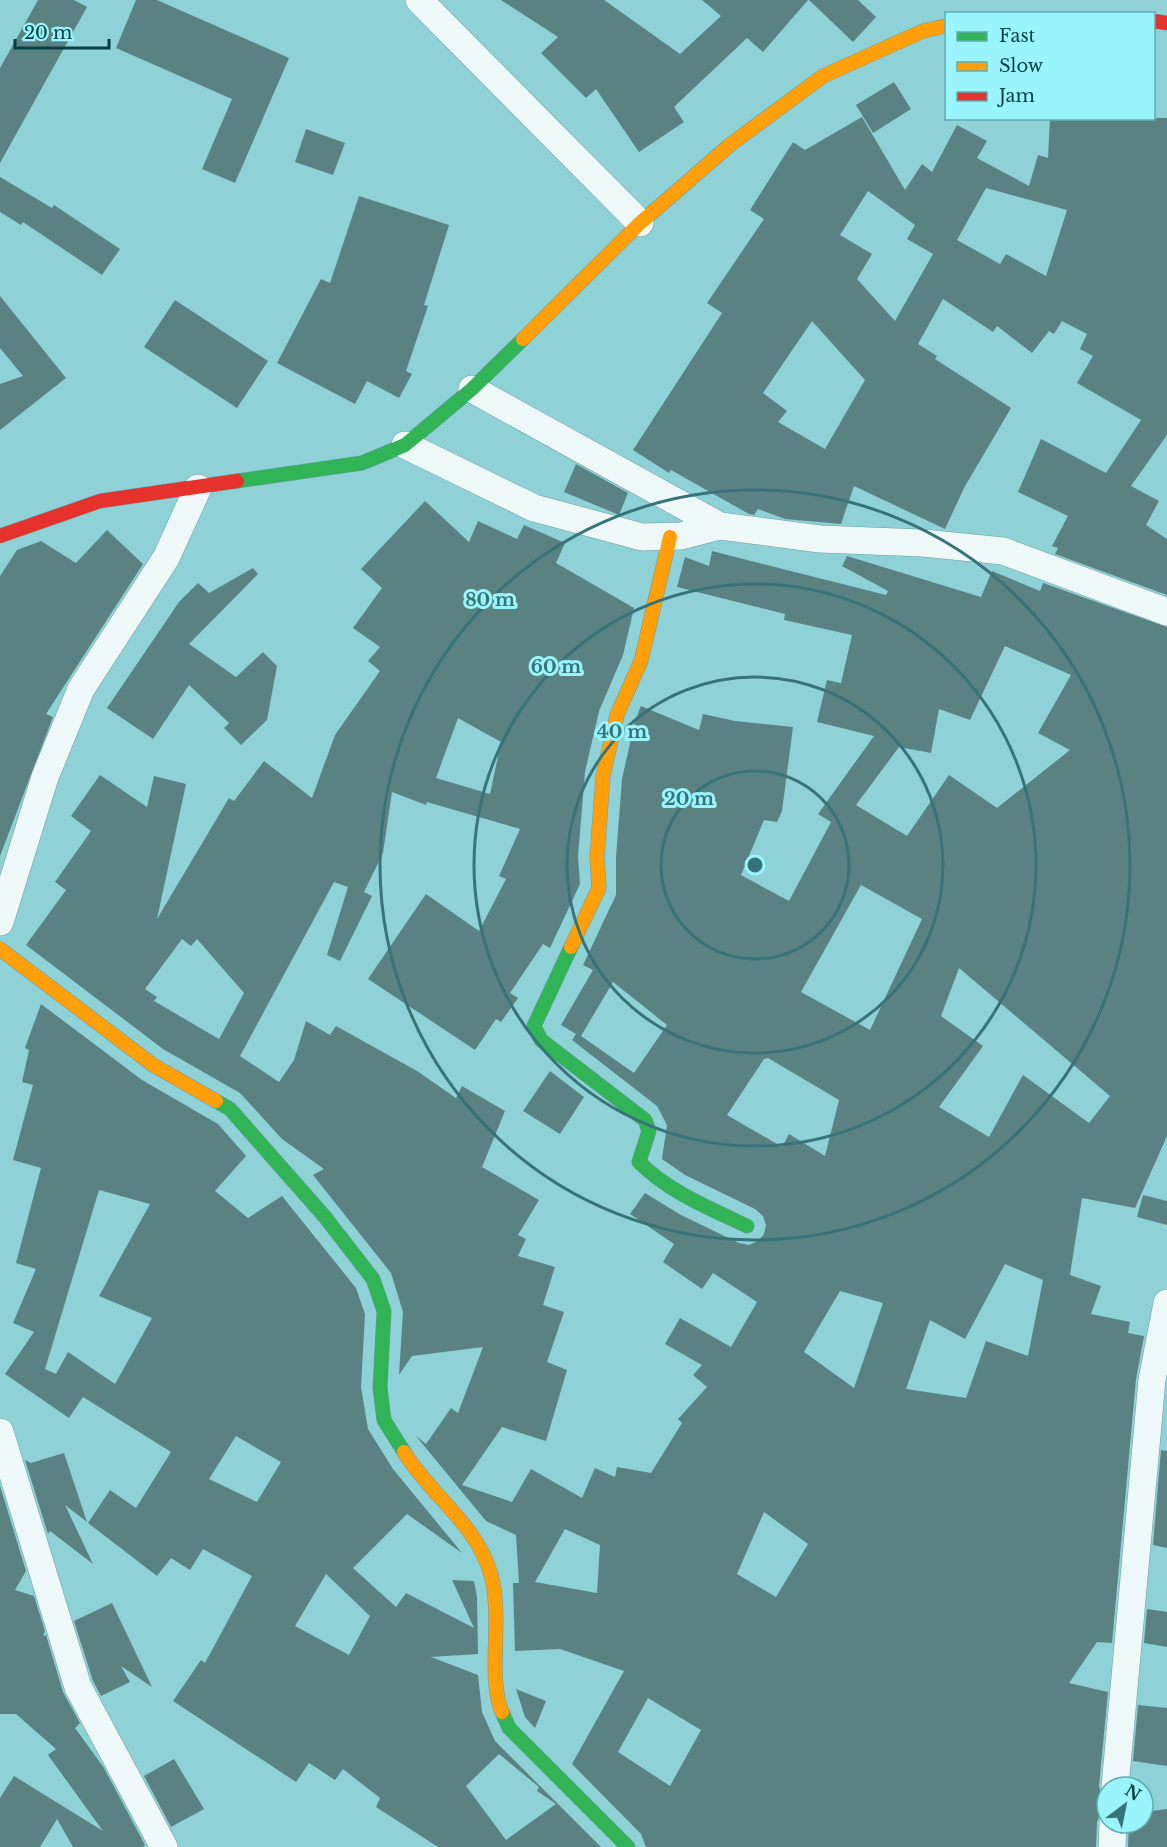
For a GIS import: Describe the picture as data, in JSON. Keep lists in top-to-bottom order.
{
  "legend": ["Fast", "Slow", "Jam"],
  "scale_bar": "20 m",
  "north": "top right",
  "rings": [
    "80 m",
    "60 m",
    "40 m",
    "20 m"
  ]
}
